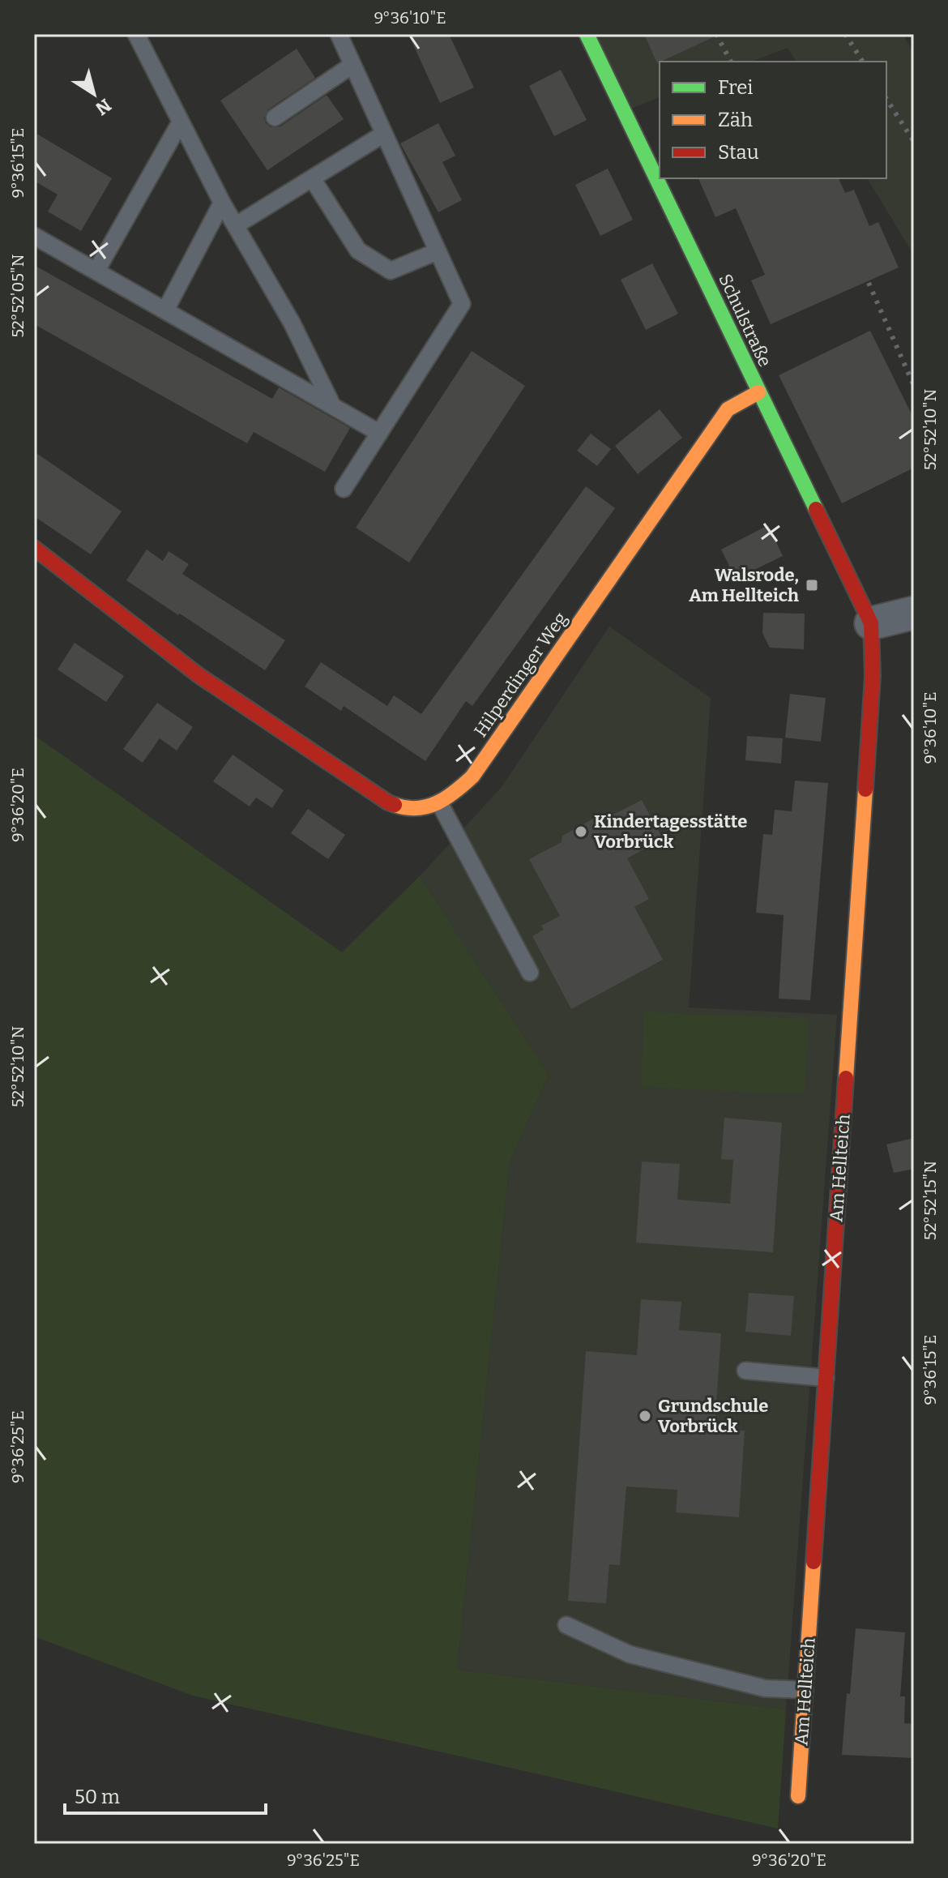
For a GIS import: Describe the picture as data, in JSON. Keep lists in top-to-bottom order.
{
  "streets": {
    "street": ["Schulstraße", "Hilperdinger Weg", "Am Hellteich"]
  },
  "crossings": [
    ["Schulstraße", "Hilperdinger Weg"],
    ["Schulstraße", "Am Hellteich"]
  ],
  "places": {
    "transit": ["Walsrode, Am Hellteich"],
    "other": ["Kindertagesstätte Vorbrück", "Grundschule Vorbrück"]
  },
  "legend": ["Frei", "Zäh", "Stau"],
  "scale_bar": "50 m",
  "north": "bottom right",
  "coordinates": [
    "9°36'10\"E",
    "9°36'15\"E",
    "52°52'05\"N",
    "52°52'10\"N",
    "9°36'20\"E",
    "52°52'15\"N",
    "9°36'25\"E"
  ]
}
